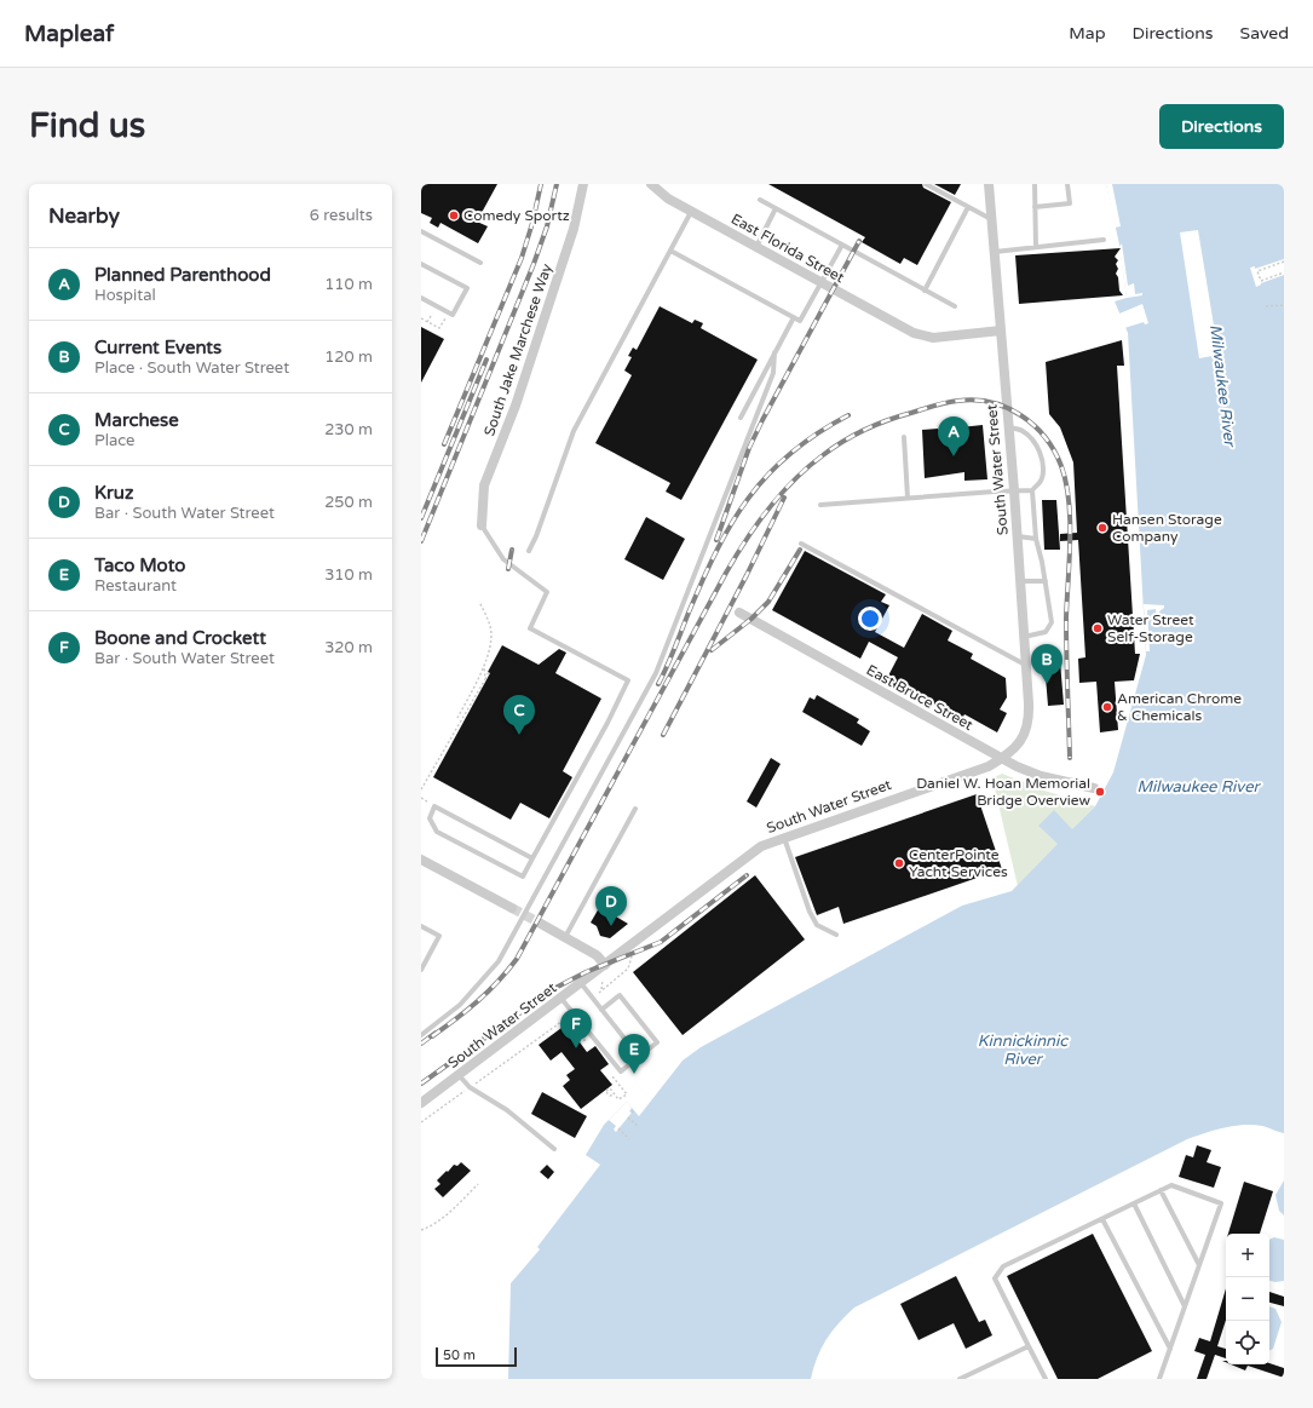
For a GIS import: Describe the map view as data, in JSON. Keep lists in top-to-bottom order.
{
  "streets": {
    "street": [
      "East Florida Street",
      "South Jake Marchese Way",
      "South Water Street",
      "East Bruce Street"
    ]
  },
  "crossings": [
    ["East Florida Street", "South Water Street"],
    ["South Water Street", "East Bruce Street"]
  ],
  "water": ["Milwaukee River", "Kinnickinnic River"],
  "places": [
    "Comedy Sportz",
    "Hansen Storage Company",
    "Water Street Self-Storage",
    "American Chrome & Chemicals",
    "Daniel W. Hoan Memorial Bridge Overview",
    "CenterPointe Yacht Services"
  ],
  "scale_bar": "50 m",
  "page": {
    "header": "Mapleaf",
    "nav": ["Map", "Directions", "Saved"],
    "buttons": "Directions",
    "title": "Find us",
    "heading": ["Nearby", "6 results"],
    "list": [
      {
        "mark": "A",
        "name": "Planned Parenthood",
        "note": "Hospital",
        "value": "110 m"
      },
      {
        "mark": "B",
        "name": "Current Events",
        "note": "Place · South Water Street",
        "value": "120 m"
      },
      {
        "mark": "C",
        "name": "Marchese",
        "note": "Place",
        "value": "230 m"
      },
      {
        "mark": "D",
        "name": "Kruz",
        "note": "Bar · South Water Street",
        "value": "250 m"
      },
      {
        "mark": "E",
        "name": "Taco Moto",
        "note": "Restaurant",
        "value": "310 m"
      },
      {
        "mark": "F",
        "name": "Boone and Crockett",
        "note": "Bar · South Water Street",
        "value": "320 m"
      }
    ],
    "pins": [
      "A",
      "B",
      "C",
      "D",
      "F",
      "E"
    ],
    "map_buttons": ["+", "−"],
    "scale": "50 m"
  }
}
